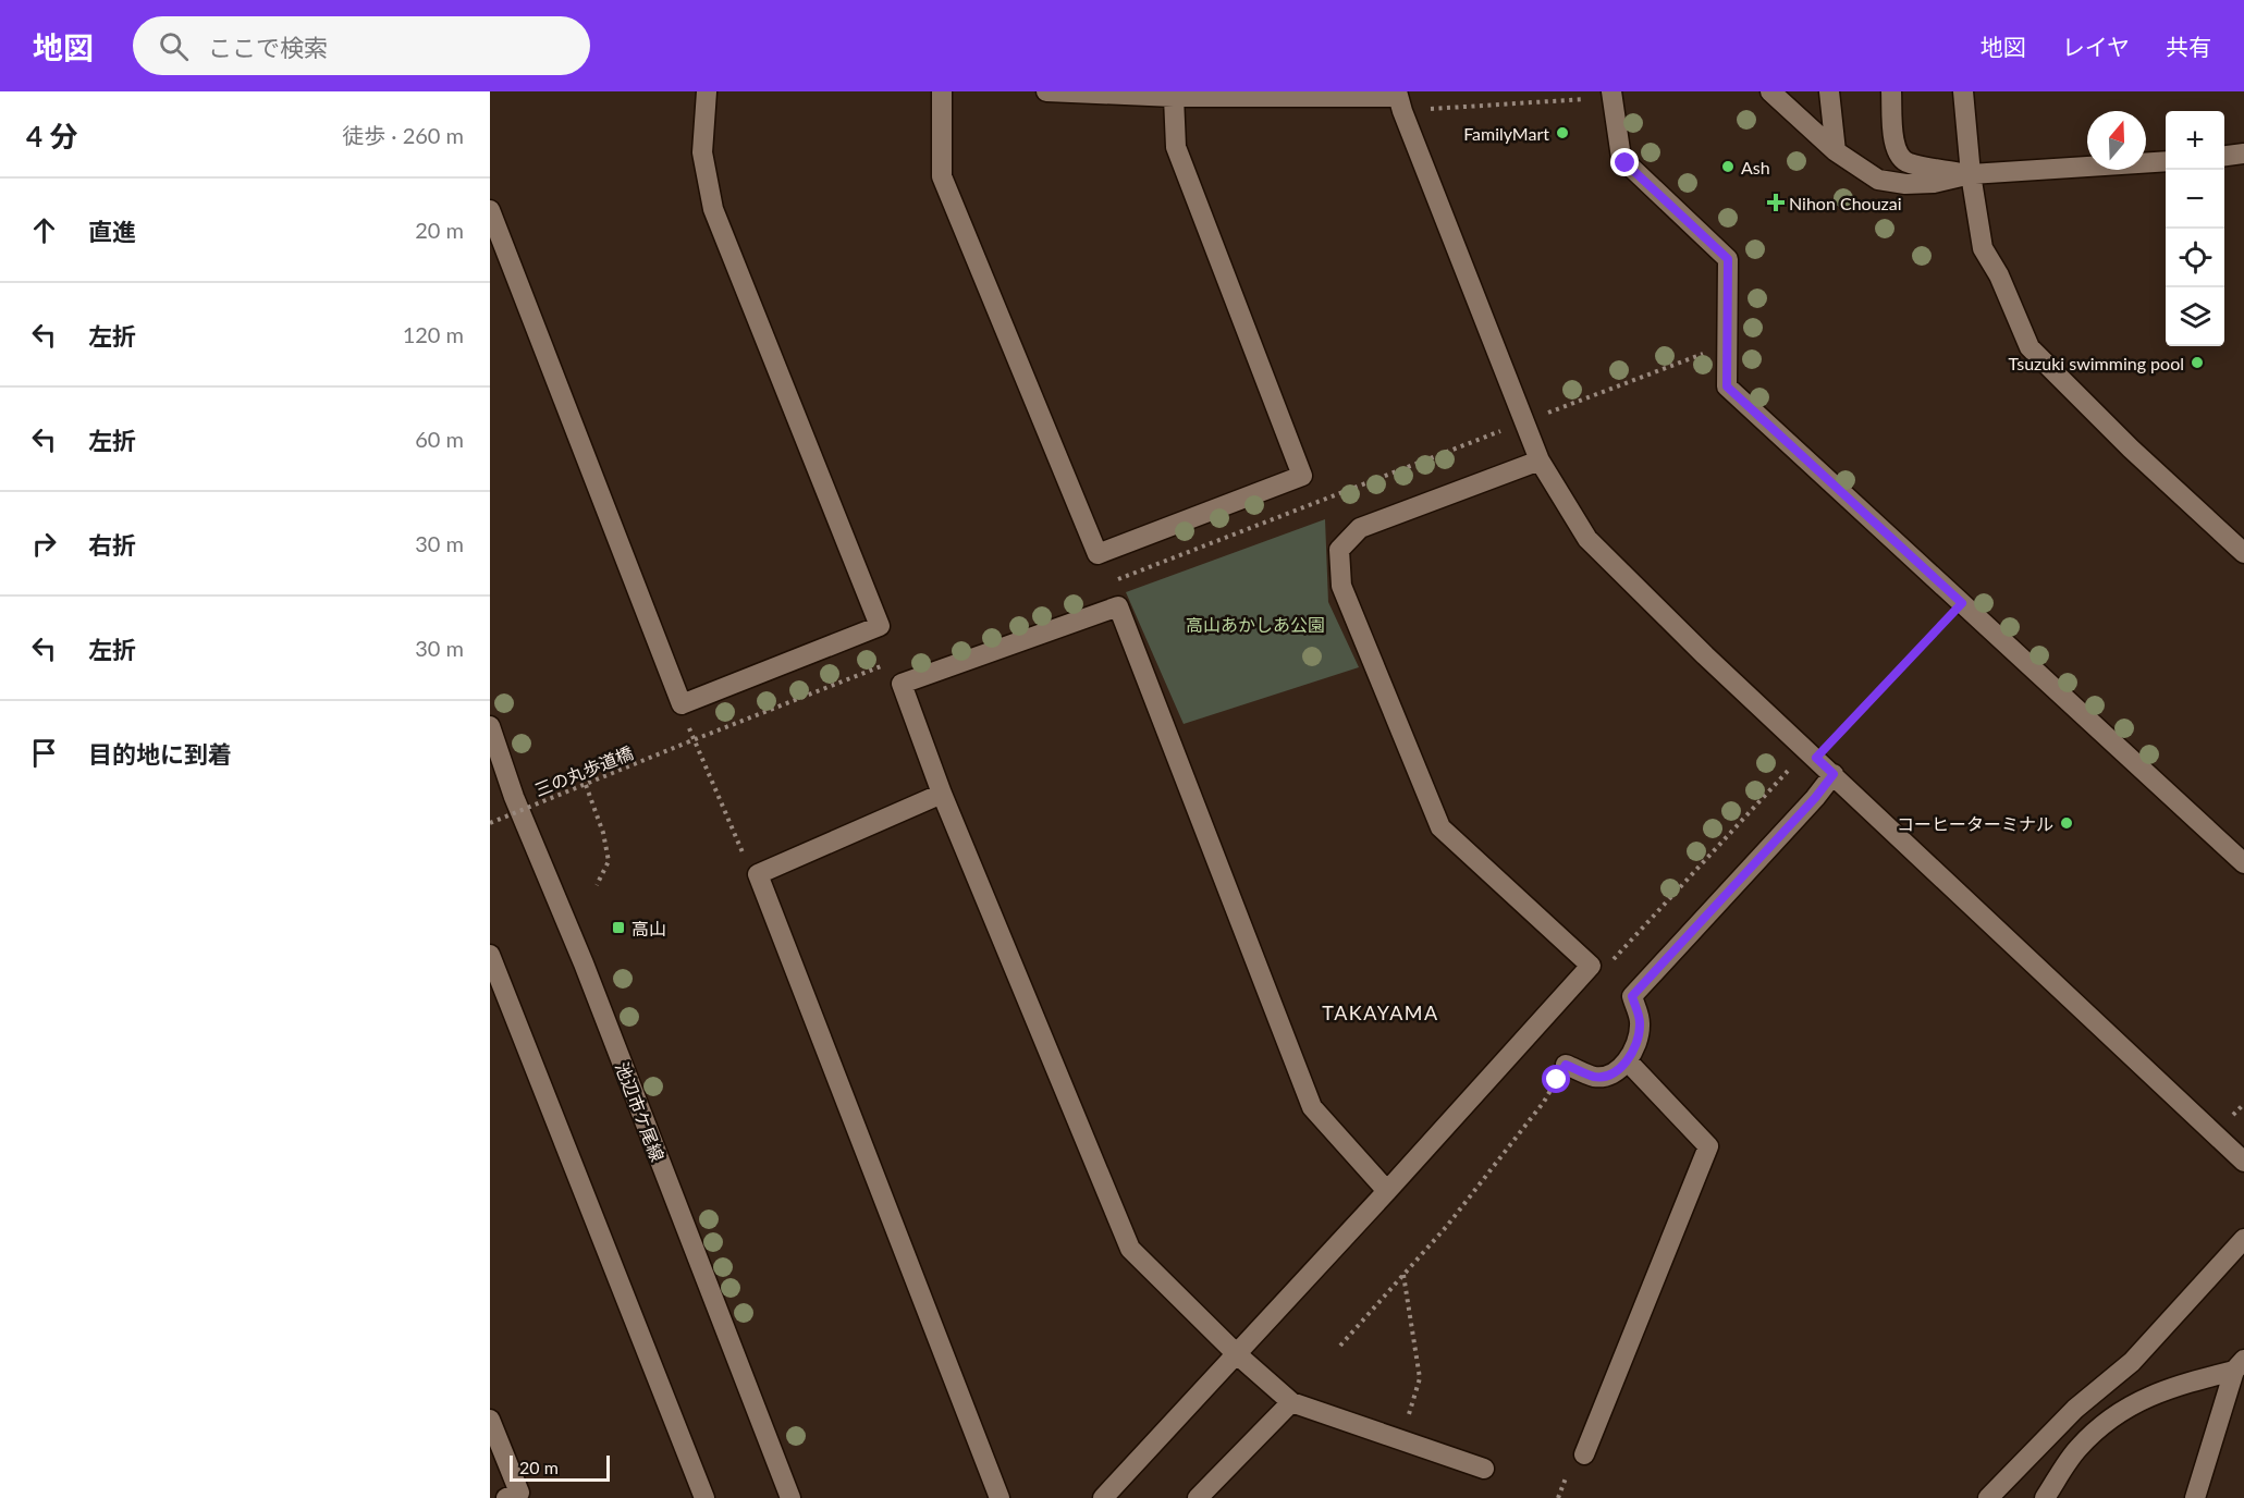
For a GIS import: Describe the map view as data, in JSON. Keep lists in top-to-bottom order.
{
  "streets": {
    "street": ["池辺市ケ尾線"],
    "path": ["三の丸歩道橋"]
  },
  "districts": ["TAKAYAMA"],
  "parks": ["高山あかしあ公園"],
  "places": {
    "other": [
      "FamilyMart",
      "Ash",
      "Tsuzuki swimming pool",
      "コーヒーターミナル"
    ],
    "health": ["Nihon Chouzai"],
    "transit": ["高山"]
  },
  "scale_bar": "20 m",
  "north": "top",
  "page": {
    "header": "地図",
    "search": "ここで検索",
    "nav": ["地図", "レイヤ", "共有"],
    "heading": ["4 分", "徒歩 · 260 m"],
    "map_buttons": ["+", "−"],
    "list": [
      ["直進", "20 m"],
      ["左折", "120 m"],
      ["左折", "60 m"],
      ["右折", "30 m"],
      ["左折", "30 m"],
      "目的地に到着"
    ],
    "scale": "20 m"
  }
}
